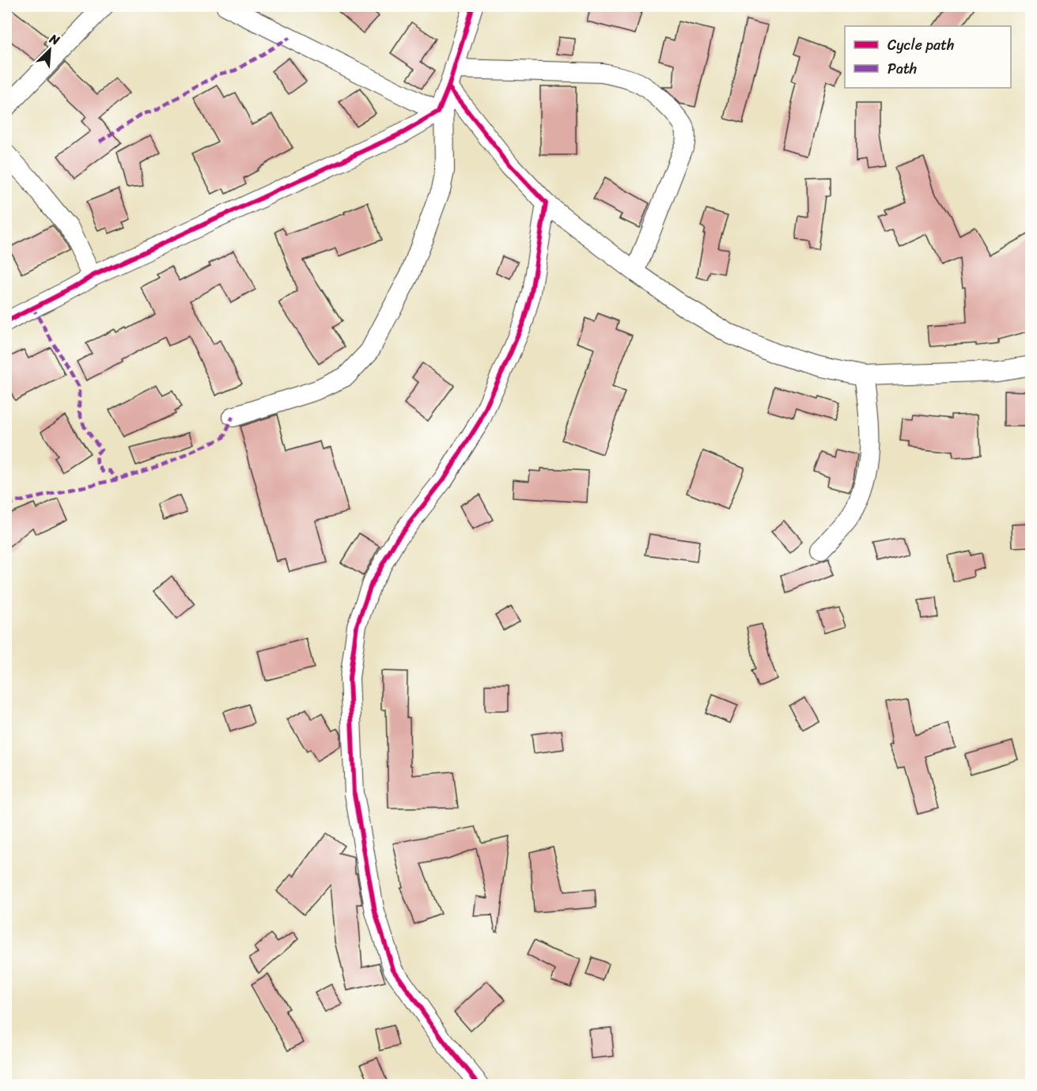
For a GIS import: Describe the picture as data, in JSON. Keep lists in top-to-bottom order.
{
  "legend": ["Cycle path", "Path"],
  "north": "top right"
}
